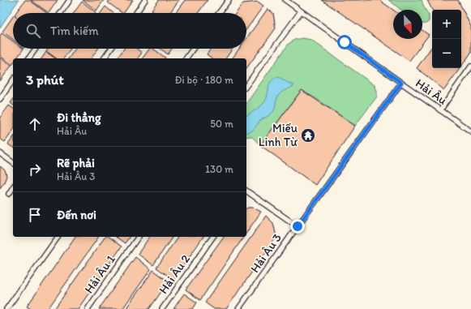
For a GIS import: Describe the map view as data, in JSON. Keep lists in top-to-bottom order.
{
  "streets": {
    "lane": [
      "Hải Âu",
      "Hải Âu 3",
      "Hải Âu 1",
      "Hải Âu 2"
    ]
  },
  "crossings": [
    ["Hải Âu", "Hải Âu 3"]
  ],
  "places": {
    "temple": ["Miếu Linh Từ"]
  },
  "north": "bottom",
  "page": {
    "map_buttons": ["+", "−"],
    "search": "Tìm kiếm",
    "heading": ["3 phút", "Đi bộ · 180 m"],
    "list": [
      ["Đi thẳng", "Hải Âu", "50 m"],
      ["Rẽ phải", "Hải Âu 3", "130 m"],
      "Đến nơi"
    ]
  }
}
